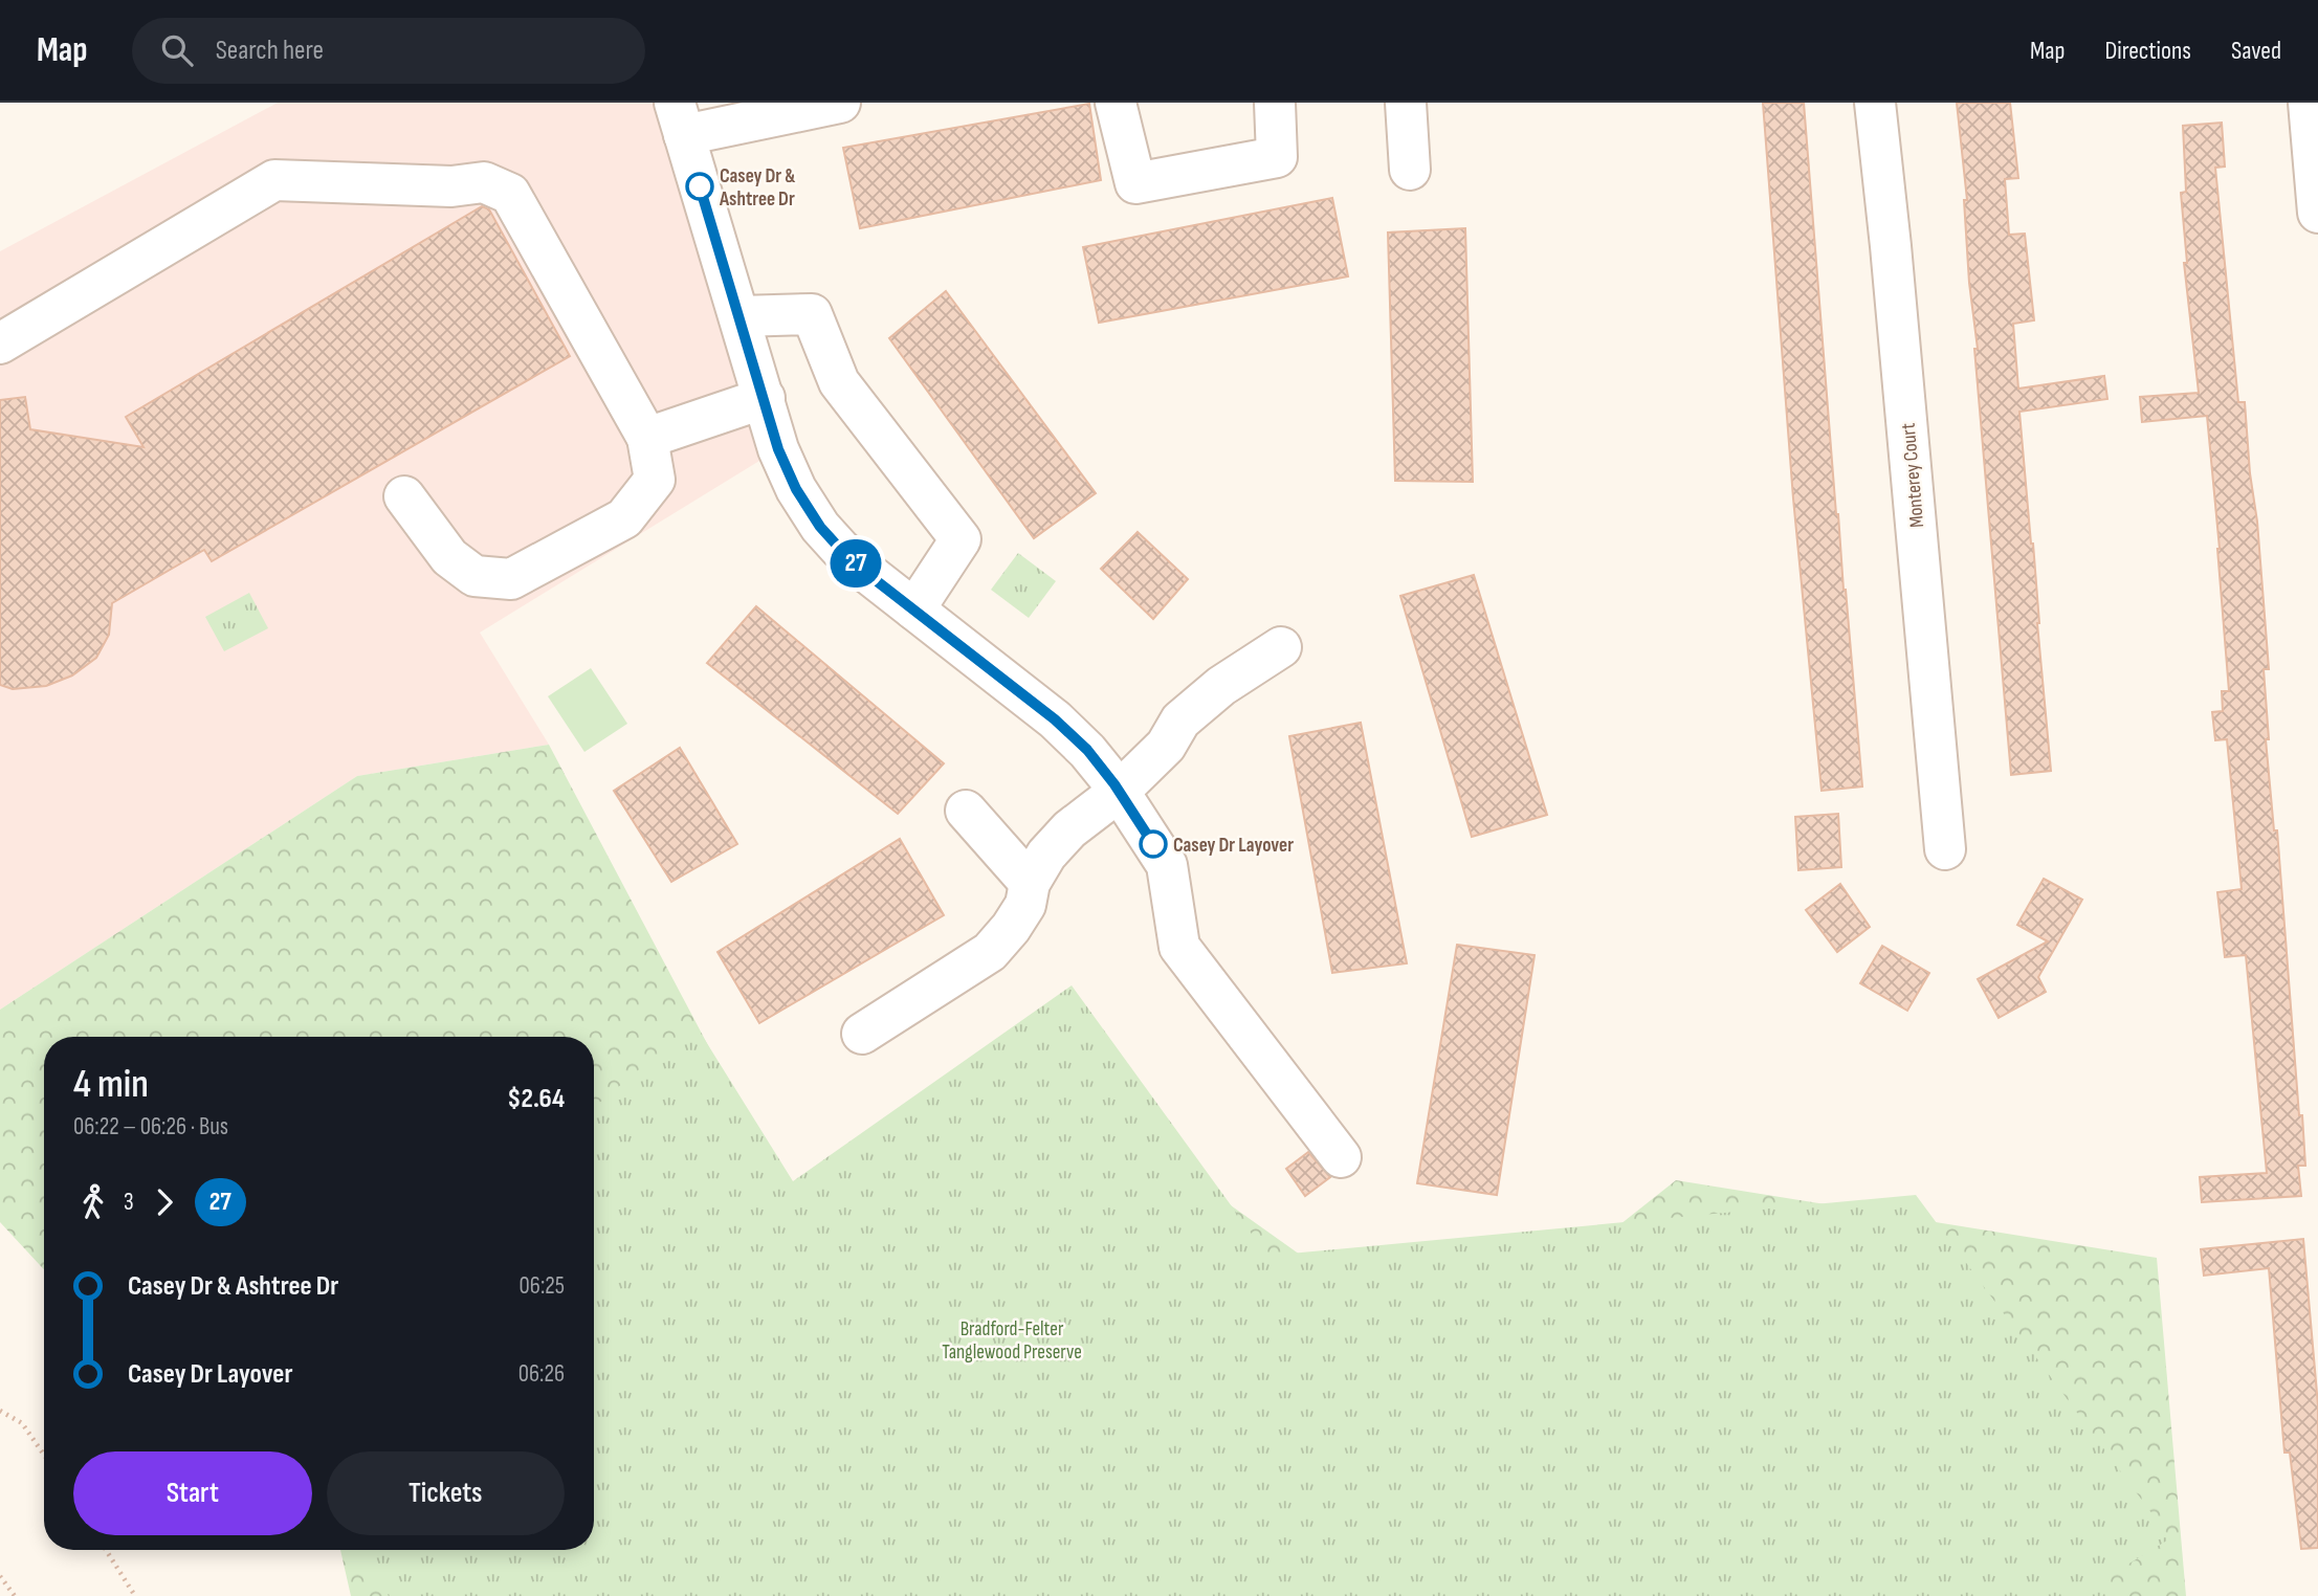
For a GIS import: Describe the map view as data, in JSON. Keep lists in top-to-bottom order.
{
  "streets": {
    "street": ["Monterey Court"]
  },
  "parks": ["Bradford-Felter Tanglewood Preserve"],
  "places": ["Casey Dr & Ashtree Dr", "Casey Dr Layover"],
  "lines": ["bus line 27"],
  "page": {
    "header": "Map",
    "search": "Search here",
    "nav": ["Map", "Directions", "Saved"],
    "on_map": "27",
    "heading": ["4 min", "06:22 – 06:26 · Bus", "$2.64"],
    "legs": ["3", "27"],
    "list": [
      {
        "name": "Casey Dr & Ashtree Dr",
        "value": "06:25"
      },
      {
        "name": "Casey Dr Layover",
        "value": "06:26"
      }
    ],
    "buttons": ["Start", "Tickets"]
  }
}
